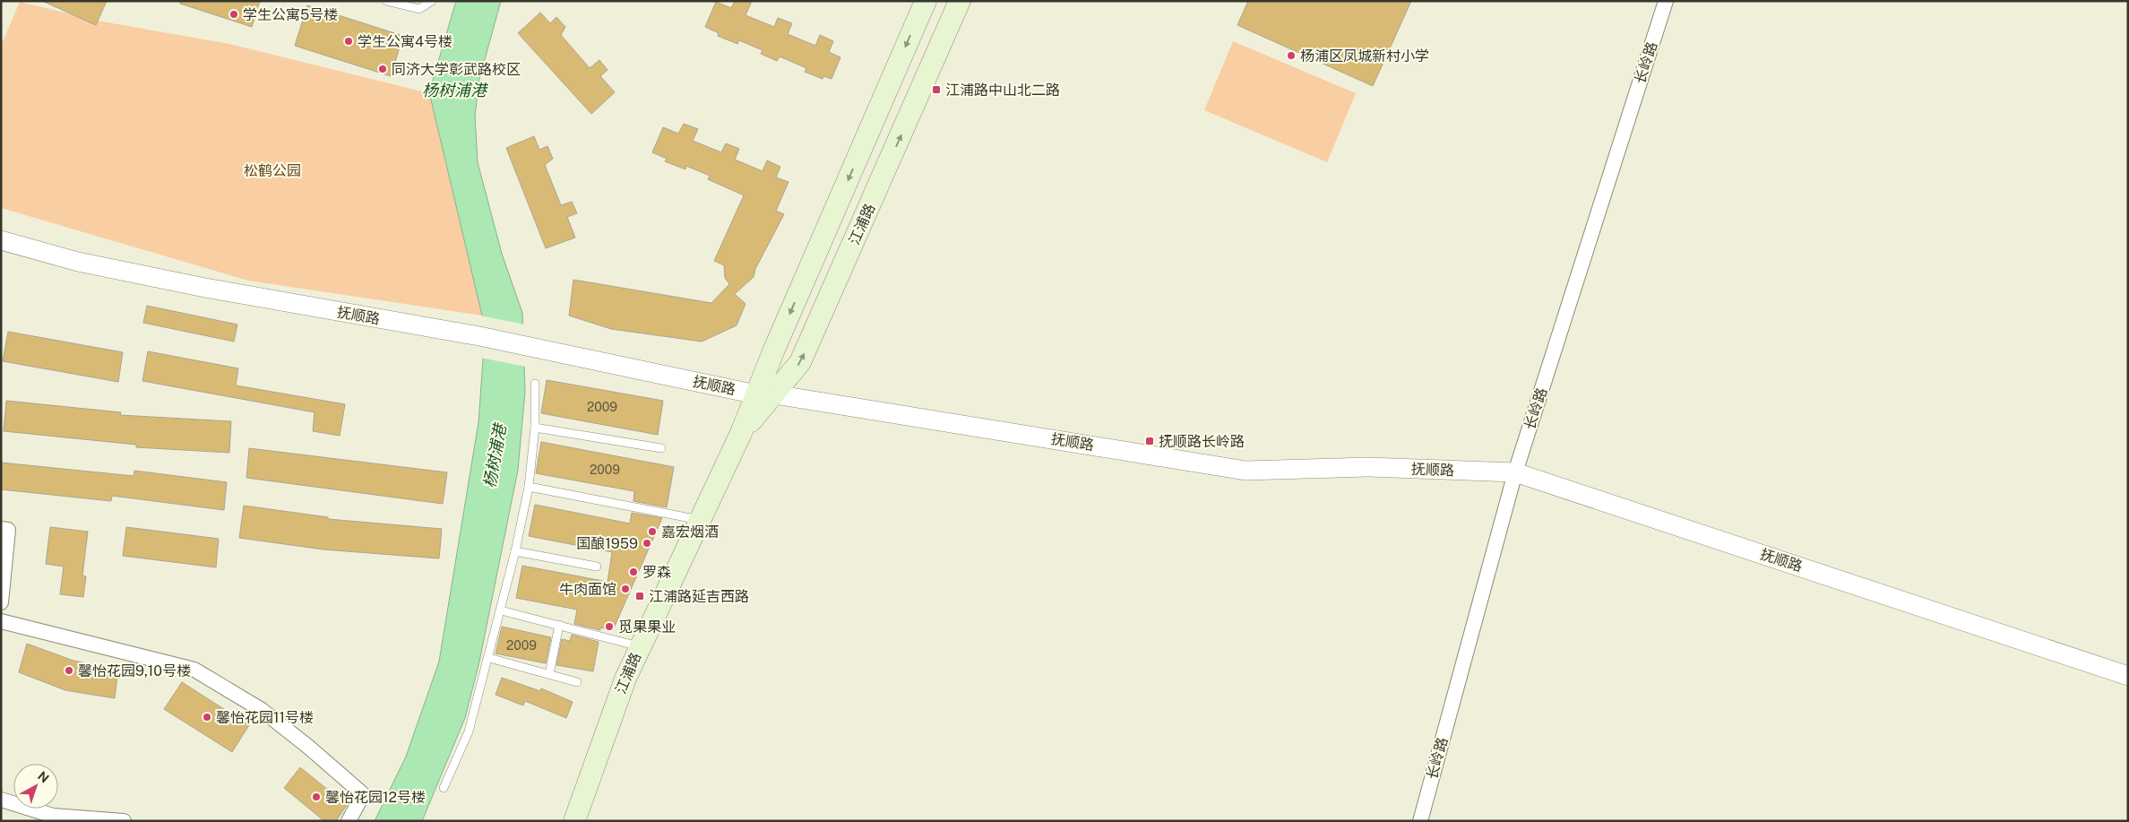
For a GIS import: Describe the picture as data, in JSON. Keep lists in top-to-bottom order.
{
  "streets": {
    "main road": ["江浦路"],
    "street": ["长岭路", "抚顺路"]
  },
  "crossings": [
    ["长岭路", "抚顺路"],
    ["江浦路", "抚顺路"]
  ],
  "water": ["杨树浦港"],
  "parks": ["松鹤公园"],
  "places": {
    "other": [
      "学生公寓5号楼",
      "学生公寓4号楼",
      "杨浦区凤城新村小学",
      "同济大学彰武路校区",
      "嘉宏烟酒",
      "国酿1959",
      "罗森",
      "牛肉面馆",
      "觅果果业",
      "馨怡花园9,10号楼",
      "馨怡花园11号楼",
      "馨怡花园12号楼"
    ],
    "transit": ["江浦路中山北二路", "抚顺路长岭路", "江浦路延吉西路"]
  },
  "house_numbers": ["2009", "2009", "2009"],
  "north": "top right"
}
